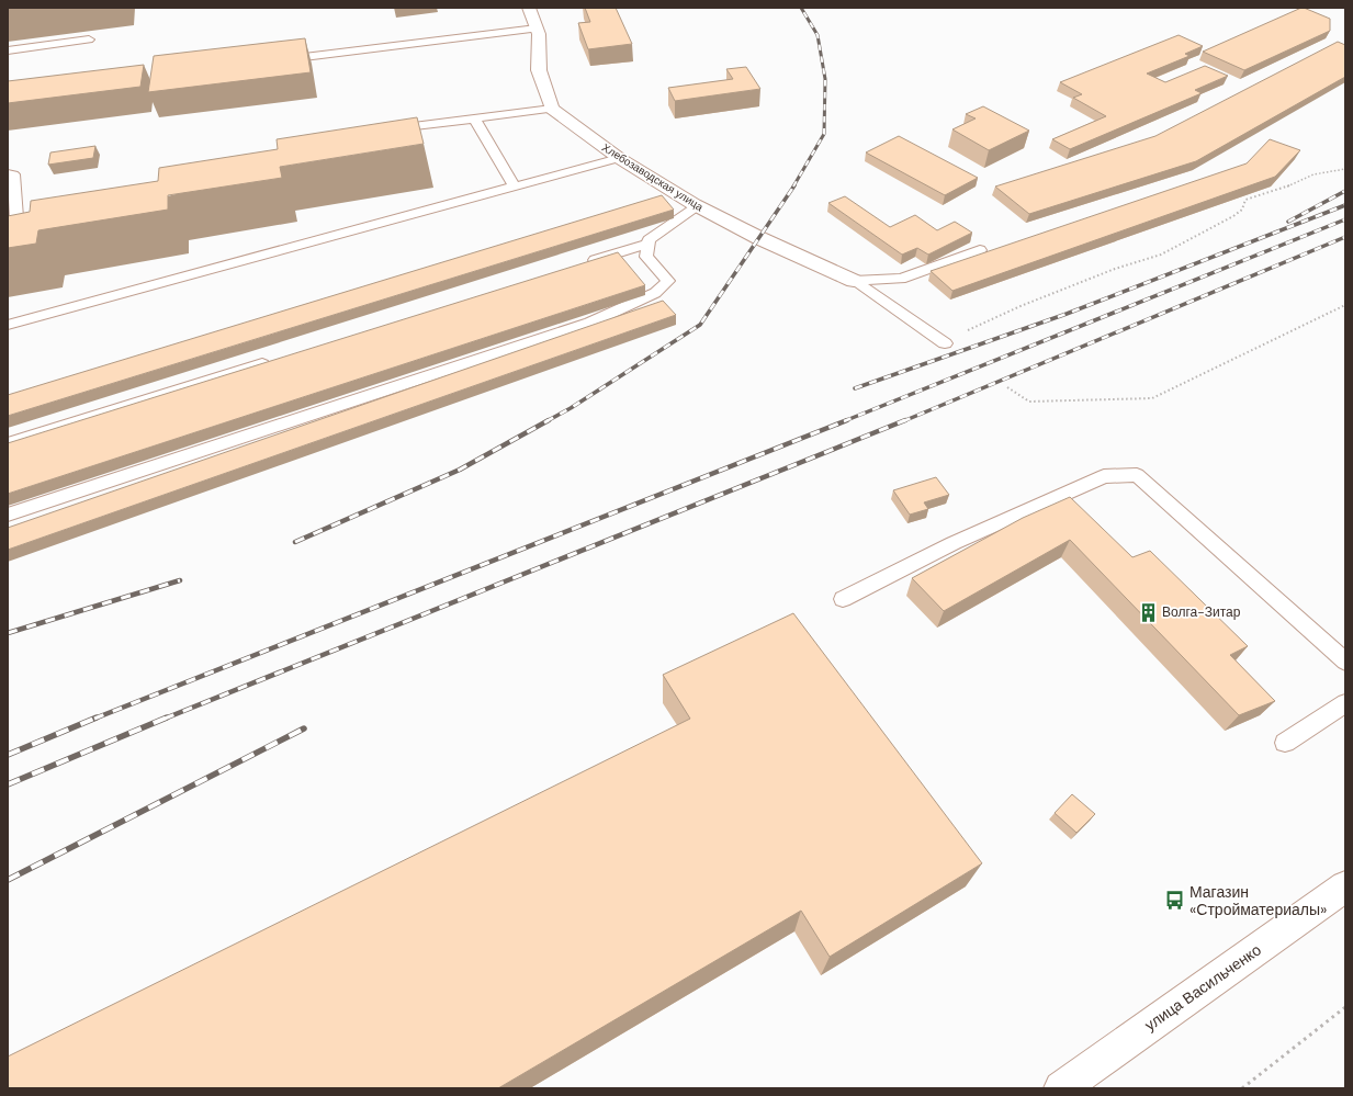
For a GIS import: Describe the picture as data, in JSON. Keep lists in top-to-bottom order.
{
  "streets": {
    "street": ["Хлебозаводская улица", "улица Васильченко"]
  },
  "places": {
    "building": ["Волга-Зитар"],
    "bus stop": ["Магазин «Стройматериалы»"]
  }
}
